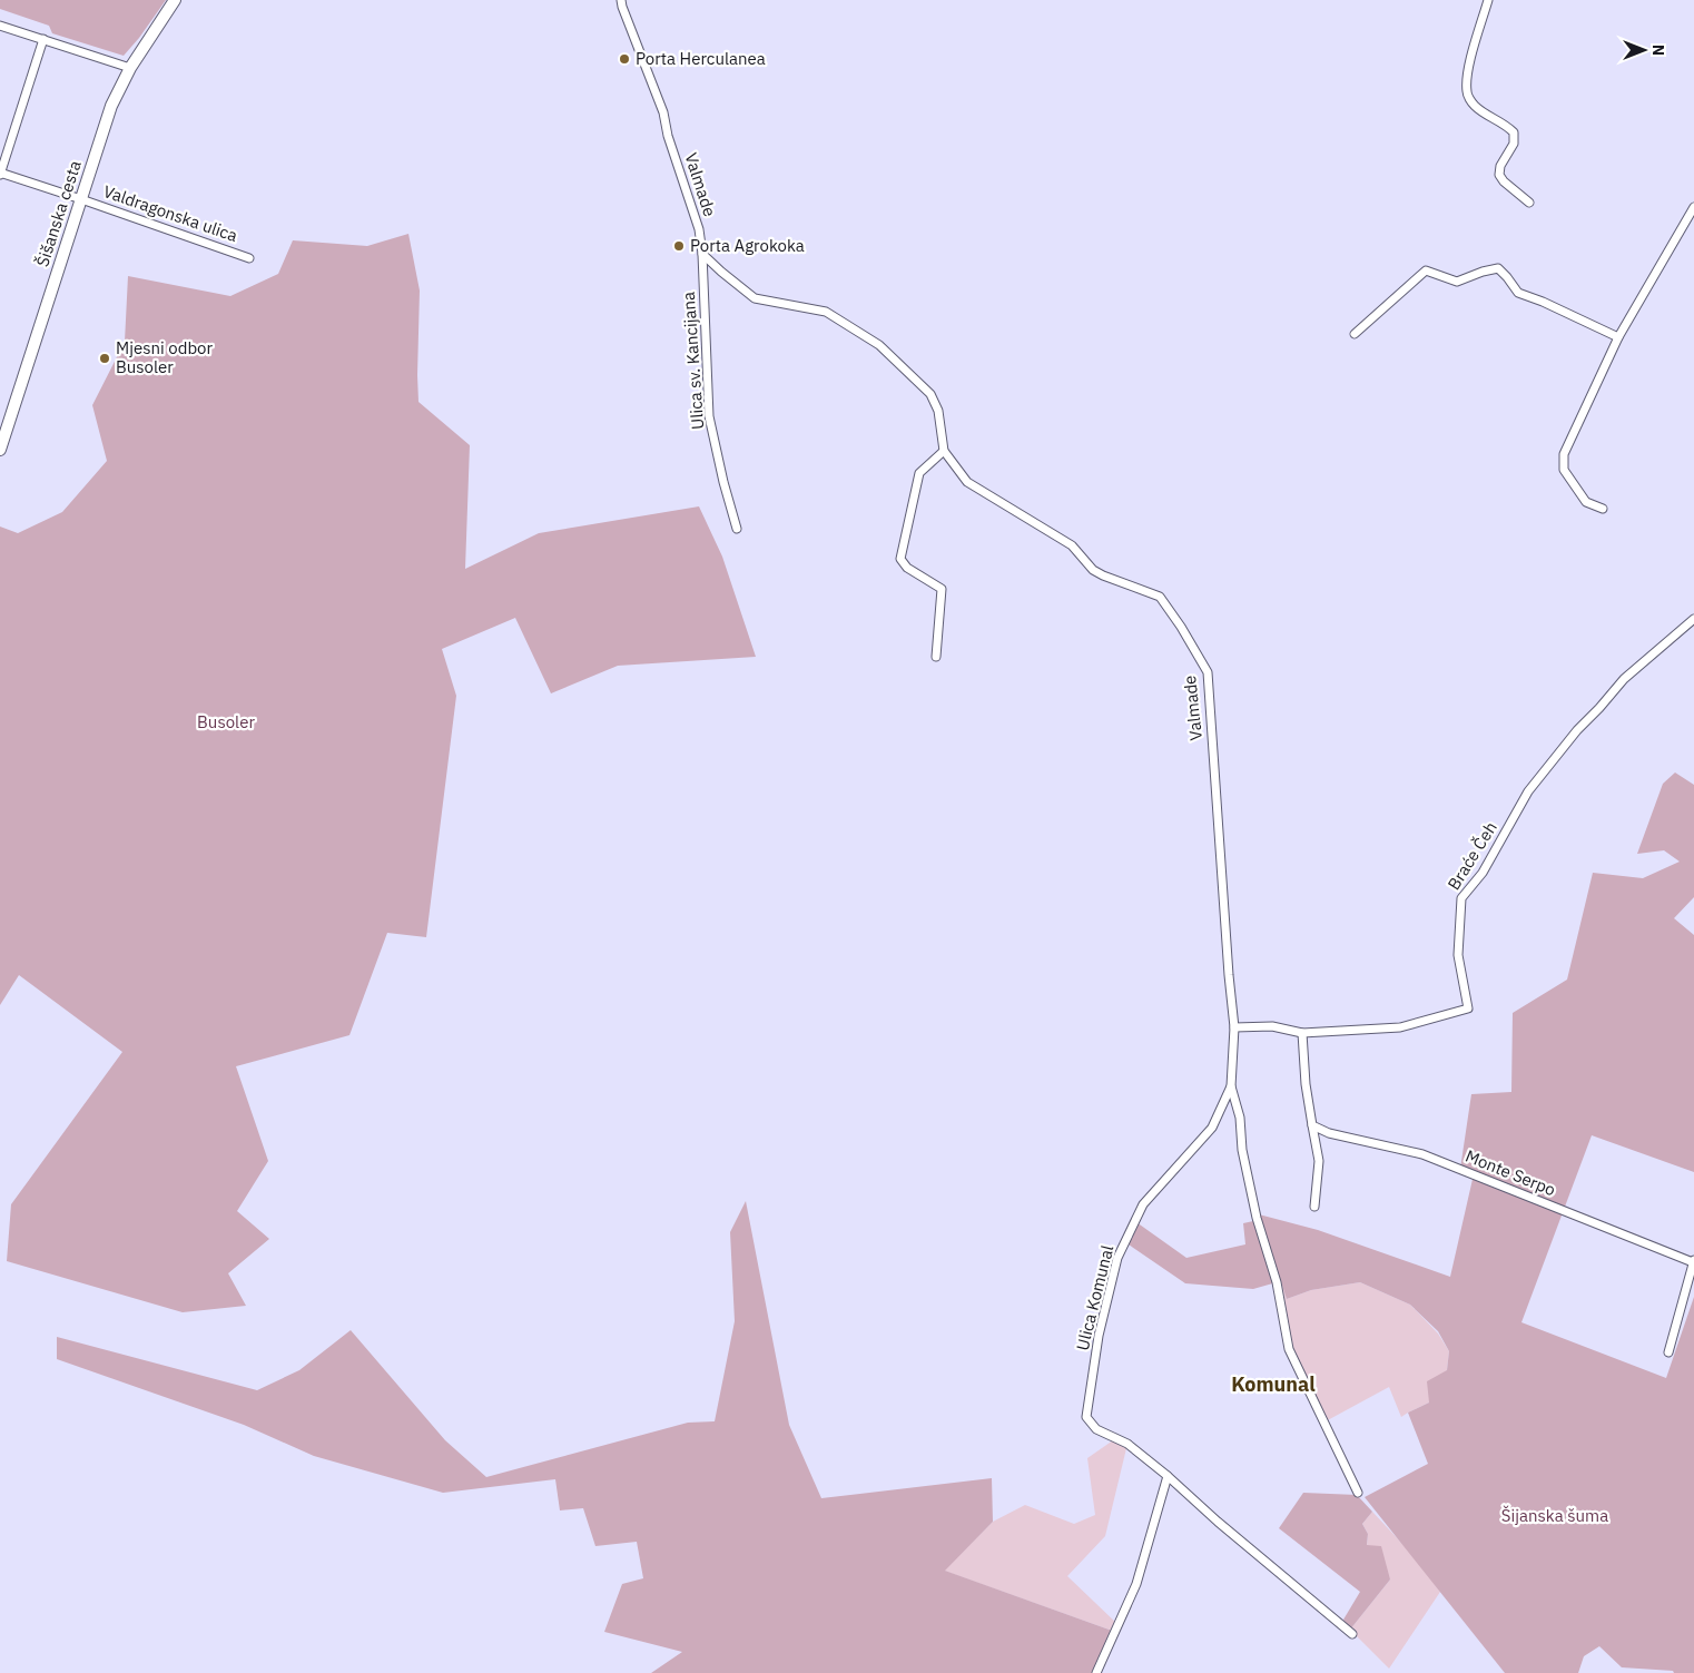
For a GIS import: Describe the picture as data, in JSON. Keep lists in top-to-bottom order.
{
  "streets": {
    "main road": ["Šišanska cesta"],
    "street": [
      "Valmade",
      "Valdragonska ulica",
      "Ulica sv. Kancijana",
      "Braće Čeh",
      "Monte Serpo",
      "Ulica Komunal"
    ]
  },
  "crossings": [
    ["Valmade", "Ulica sv. Kancijana"],
    ["Valmade", "Braće Čeh"],
    ["Valmade", "Ulica Komunal"],
    ["Šišanska cesta", "Valdragonska ulica"],
    ["Braće Čeh", "Ulica Komunal"]
  ],
  "districts": ["Komunal"],
  "parks": ["Busoler", "Šijanska šuma"],
  "places": ["Porta Herculanea", "Porta Agrokoka", "Mjesni odbor Busoler"],
  "north": "right"
}
